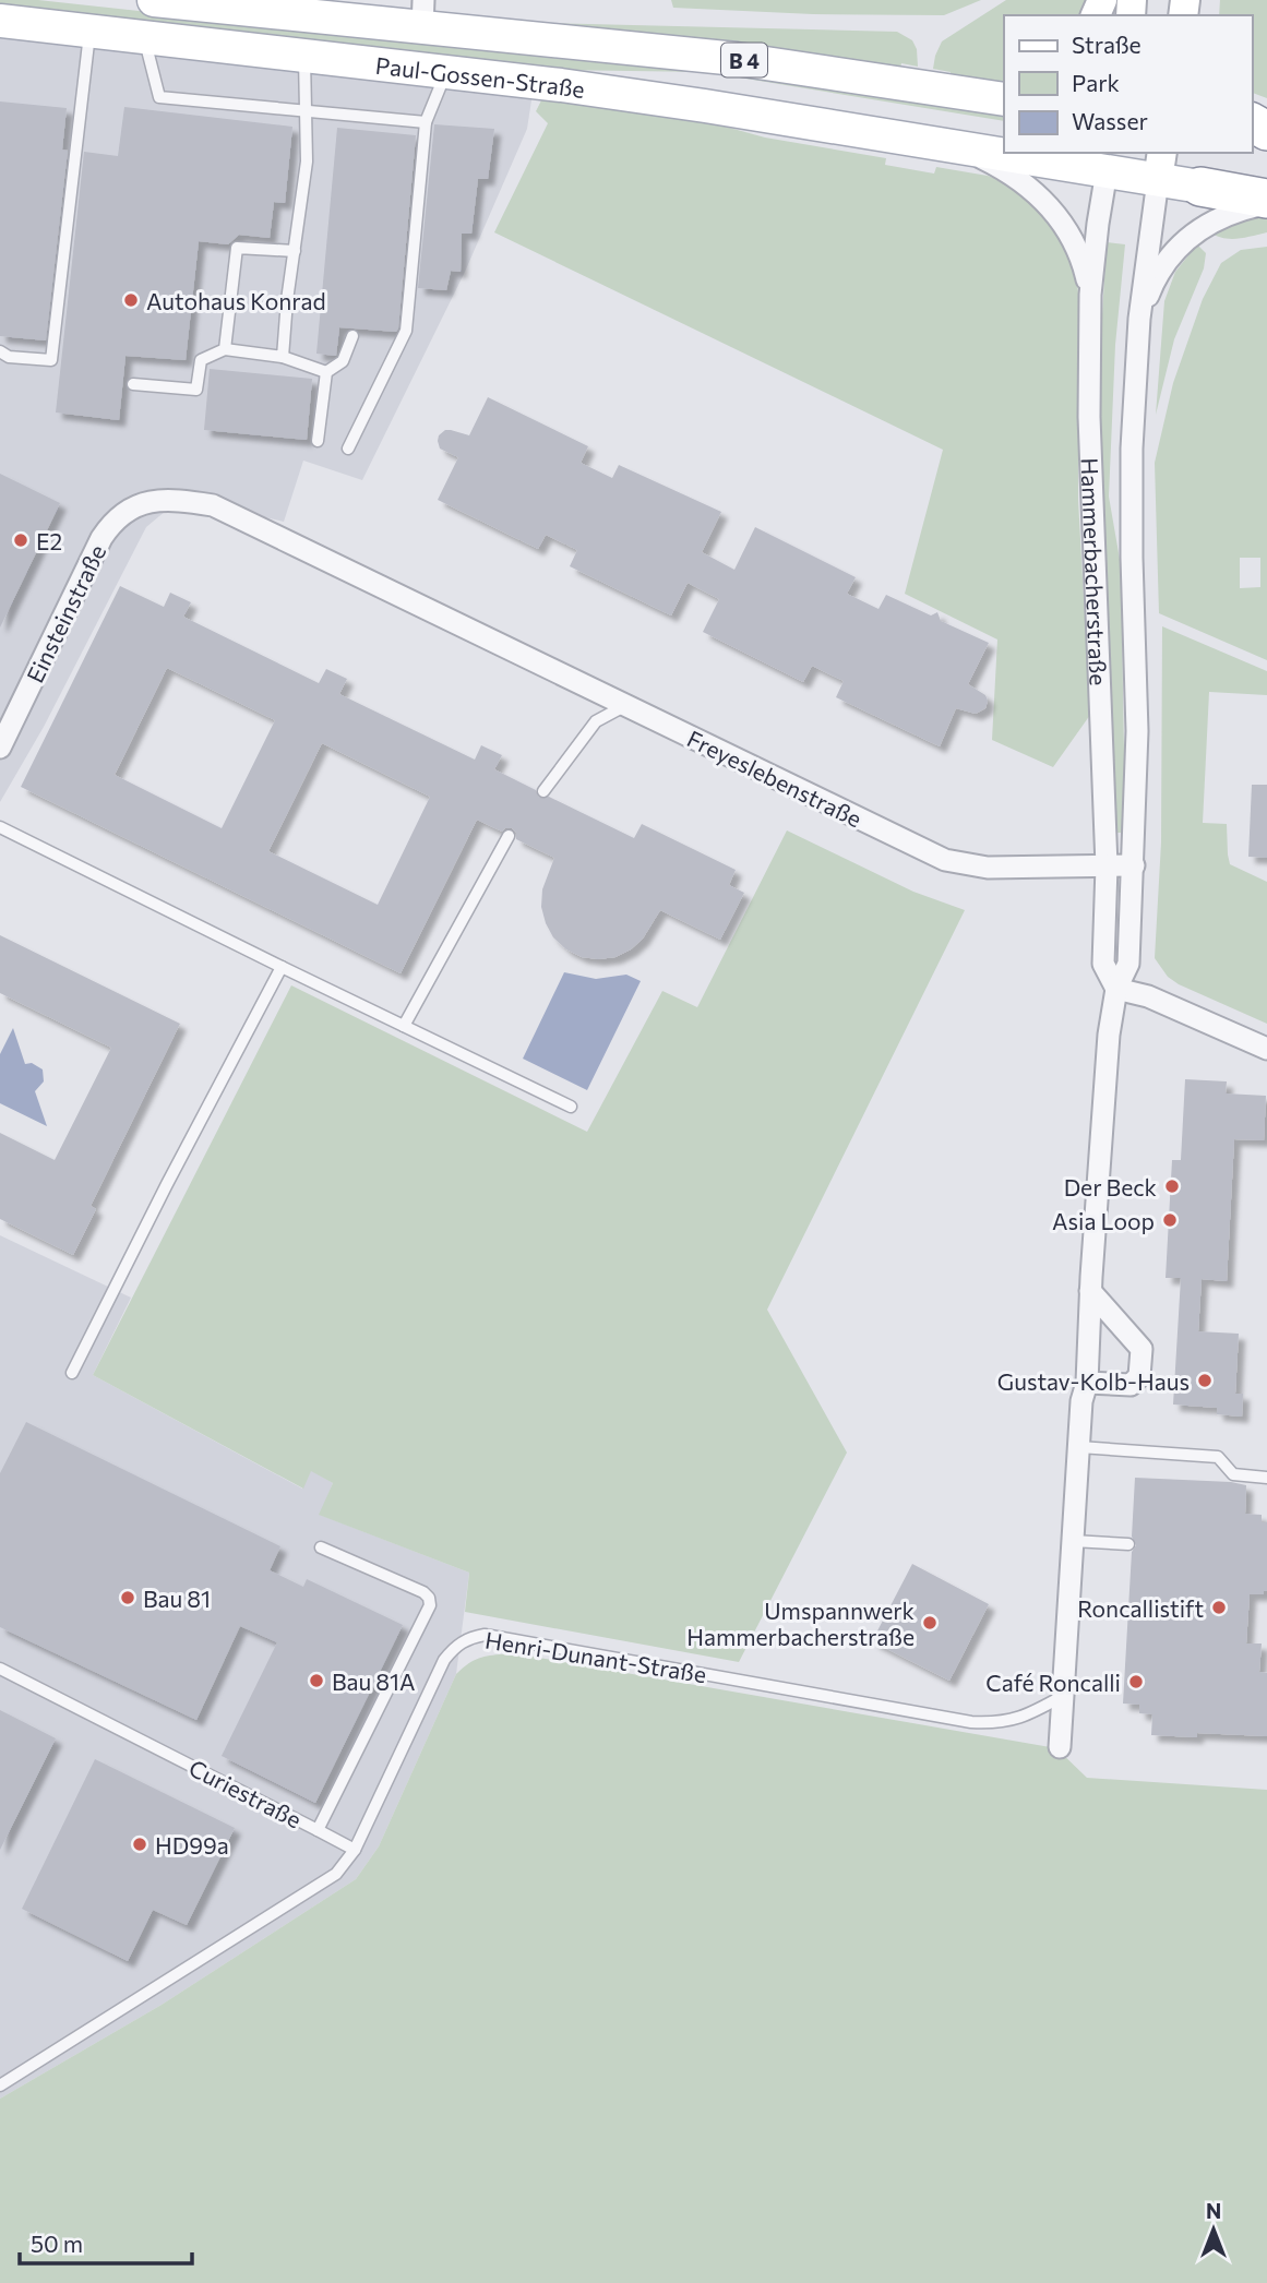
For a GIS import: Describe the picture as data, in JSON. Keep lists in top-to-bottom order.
{
  "streets": {
    "main road": ["B 4", "Paul-Gossen-Straße"],
    "street": ["Hammerbacherstraße", "Einsteinstraße", "Freyeslebenstraße"],
    "lane": ["Henri-Dunant-Straße", "Curiestraße"]
  },
  "crossings": [
    ["Paul-Gossen-Straße", "Hammerbacherstraße"],
    ["Hammerbacherstraße", "Freyeslebenstraße"],
    ["Hammerbacherstraße", "Henri-Dunant-Straße"],
    ["Einsteinstraße", "Freyeslebenstraße"]
  ],
  "places": [
    "Autohaus Konrad",
    "E2",
    "Der Beck",
    "Asia Loop",
    "Gustav-Kolb-Haus",
    "Bau 81",
    "Roncallistift",
    "Umspannwerk Hammerbacherstraße",
    "Bau 81A",
    "Café Roncalli",
    "HD99a"
  ],
  "legend": ["Straße", "Park", "Wasser"],
  "scale_bar": "50 m",
  "north": "top"
}
